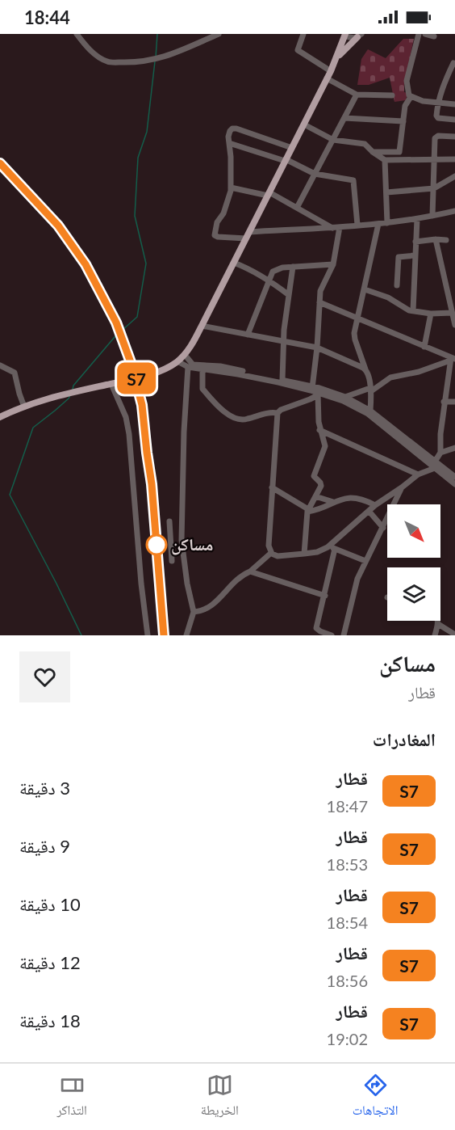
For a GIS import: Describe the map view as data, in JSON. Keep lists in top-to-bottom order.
{
  "places": ["مساكن"],
  "north": "bottom right",
  "page": {
    "status": "18:44",
    "on_map": "S7",
    "heading": [
      ["مساكن", "قطار"],
      "المغادرات"
    ],
    "list": [
      {
        "mark": "S7",
        "name": "قطار",
        "note": "18:47",
        "value": "3 دقيقة"
      },
      {
        "mark": "S7",
        "name": "قطار",
        "note": "18:53",
        "value": "9 دقيقة"
      },
      {
        "mark": "S7",
        "name": "قطار",
        "note": "18:54",
        "value": "10 دقيقة"
      },
      {
        "mark": "S7",
        "name": "قطار",
        "note": "18:56",
        "value": "12 دقيقة"
      },
      {
        "mark": "S7",
        "name": "قطار",
        "note": "19:02",
        "value": "18 دقيقة"
      }
    ],
    "tabs": ["الاتجاهات", "الخريطة", "التذاكر"]
  }
}
